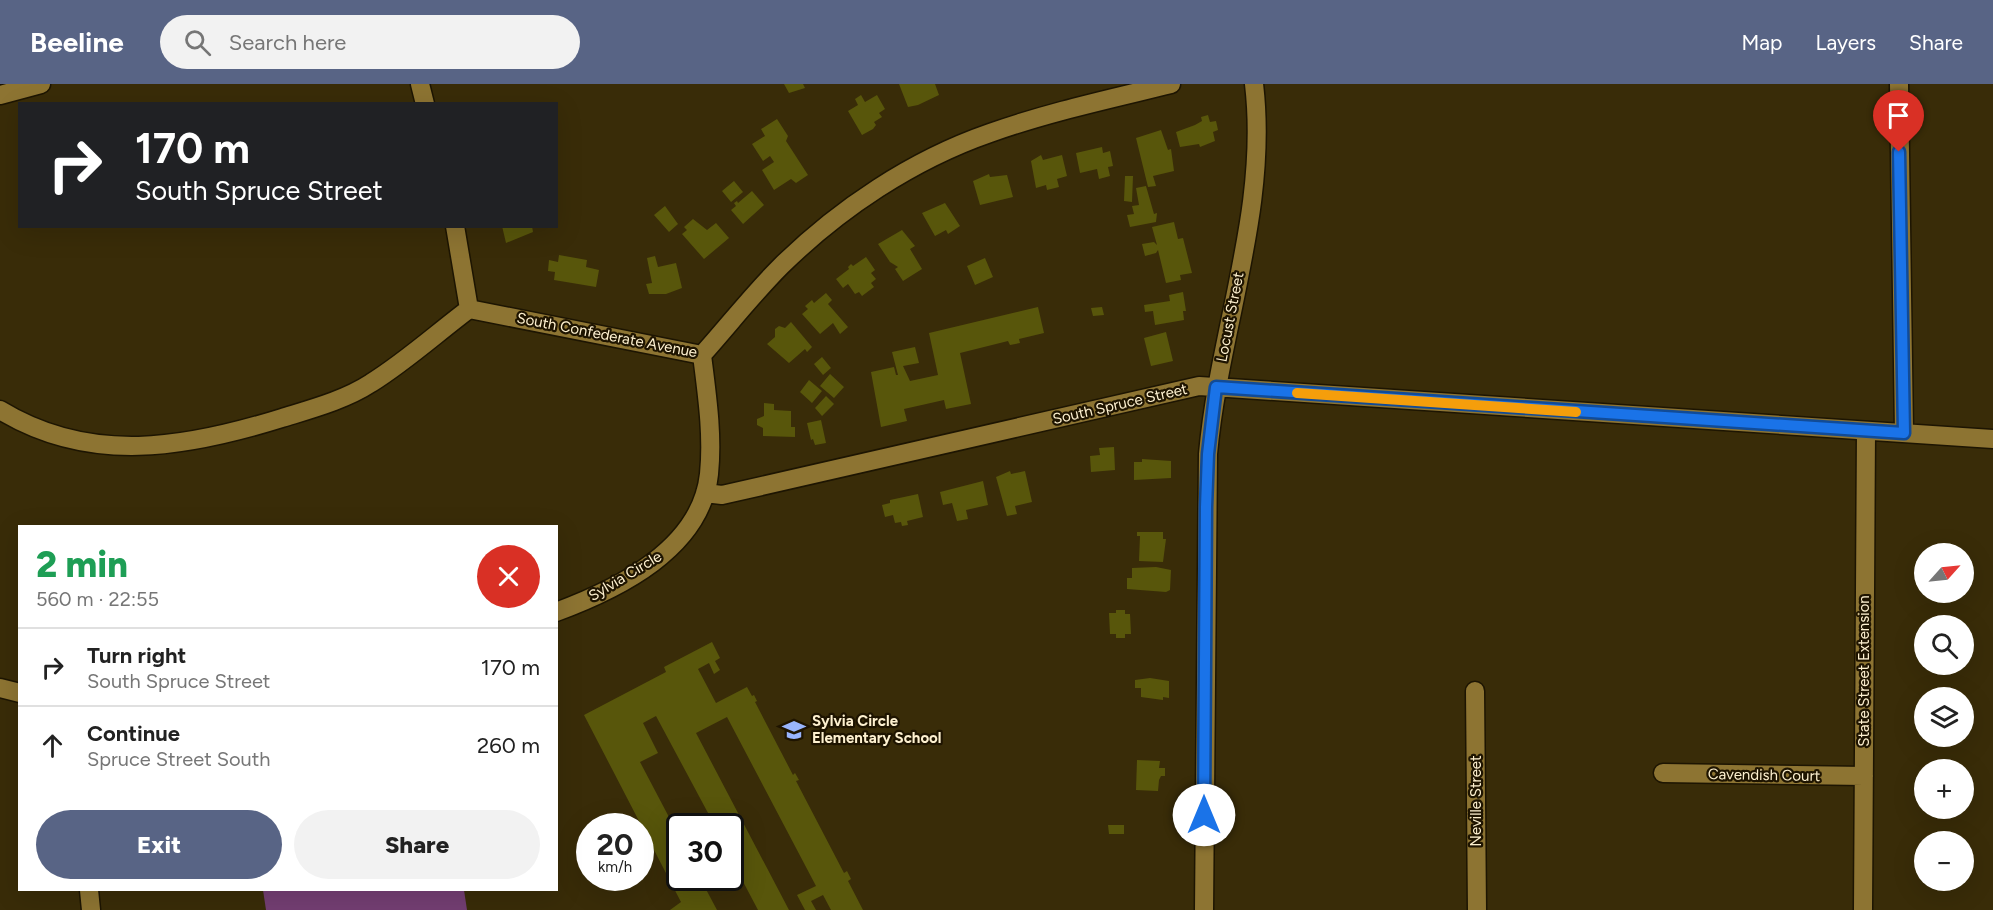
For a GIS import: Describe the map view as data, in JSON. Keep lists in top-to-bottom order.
{
  "streets": {
    "street": [
      "Locust Street",
      "South Confederate Avenue",
      "South Spruce Street",
      "Sylvia Circle",
      "State Street Extension",
      "Cavendish Court",
      "Neville Street"
    ]
  },
  "crossings": [
    ["Locust Street", "South Spruce Street"],
    ["South Confederate Avenue", "Sylvia Circle"],
    ["South Spruce Street", "Sylvia Circle"],
    ["South Spruce Street", "State Street Extension"],
    ["State Street Extension", "Cavendish Court"]
  ],
  "places": {
    "school or university": ["Sylvia Circle Elementary School"]
  },
  "north": "top right",
  "page": {
    "header": "Beeline",
    "search": "Search here",
    "nav": ["Map", "Layers", "Share"],
    "turn": ["170 m", "South Spruce Street"],
    "heading": ["2 min", "560 m · 22:55"],
    "map_buttons": ["+", "−"],
    "list": [
      {
        "name": "Turn right",
        "note": "South Spruce Street",
        "value": "170 m"
      },
      {
        "name": "Continue",
        "note": "Spruce Street South",
        "value": "260 m"
      }
    ],
    "buttons": ["Exit", "Share"],
    "speed": "20 km/h",
    "limit": "30"
  }
}
